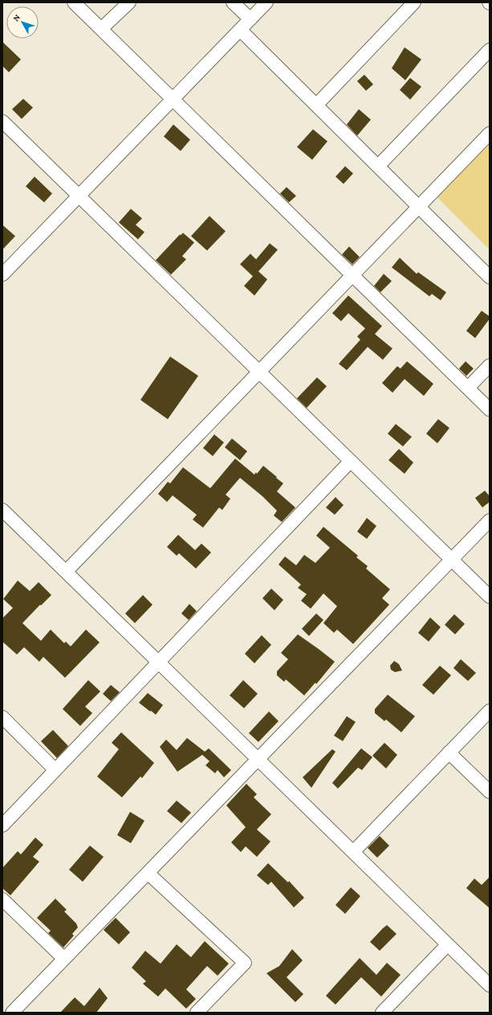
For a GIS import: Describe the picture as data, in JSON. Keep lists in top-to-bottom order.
{
  "north": "top left"
}
